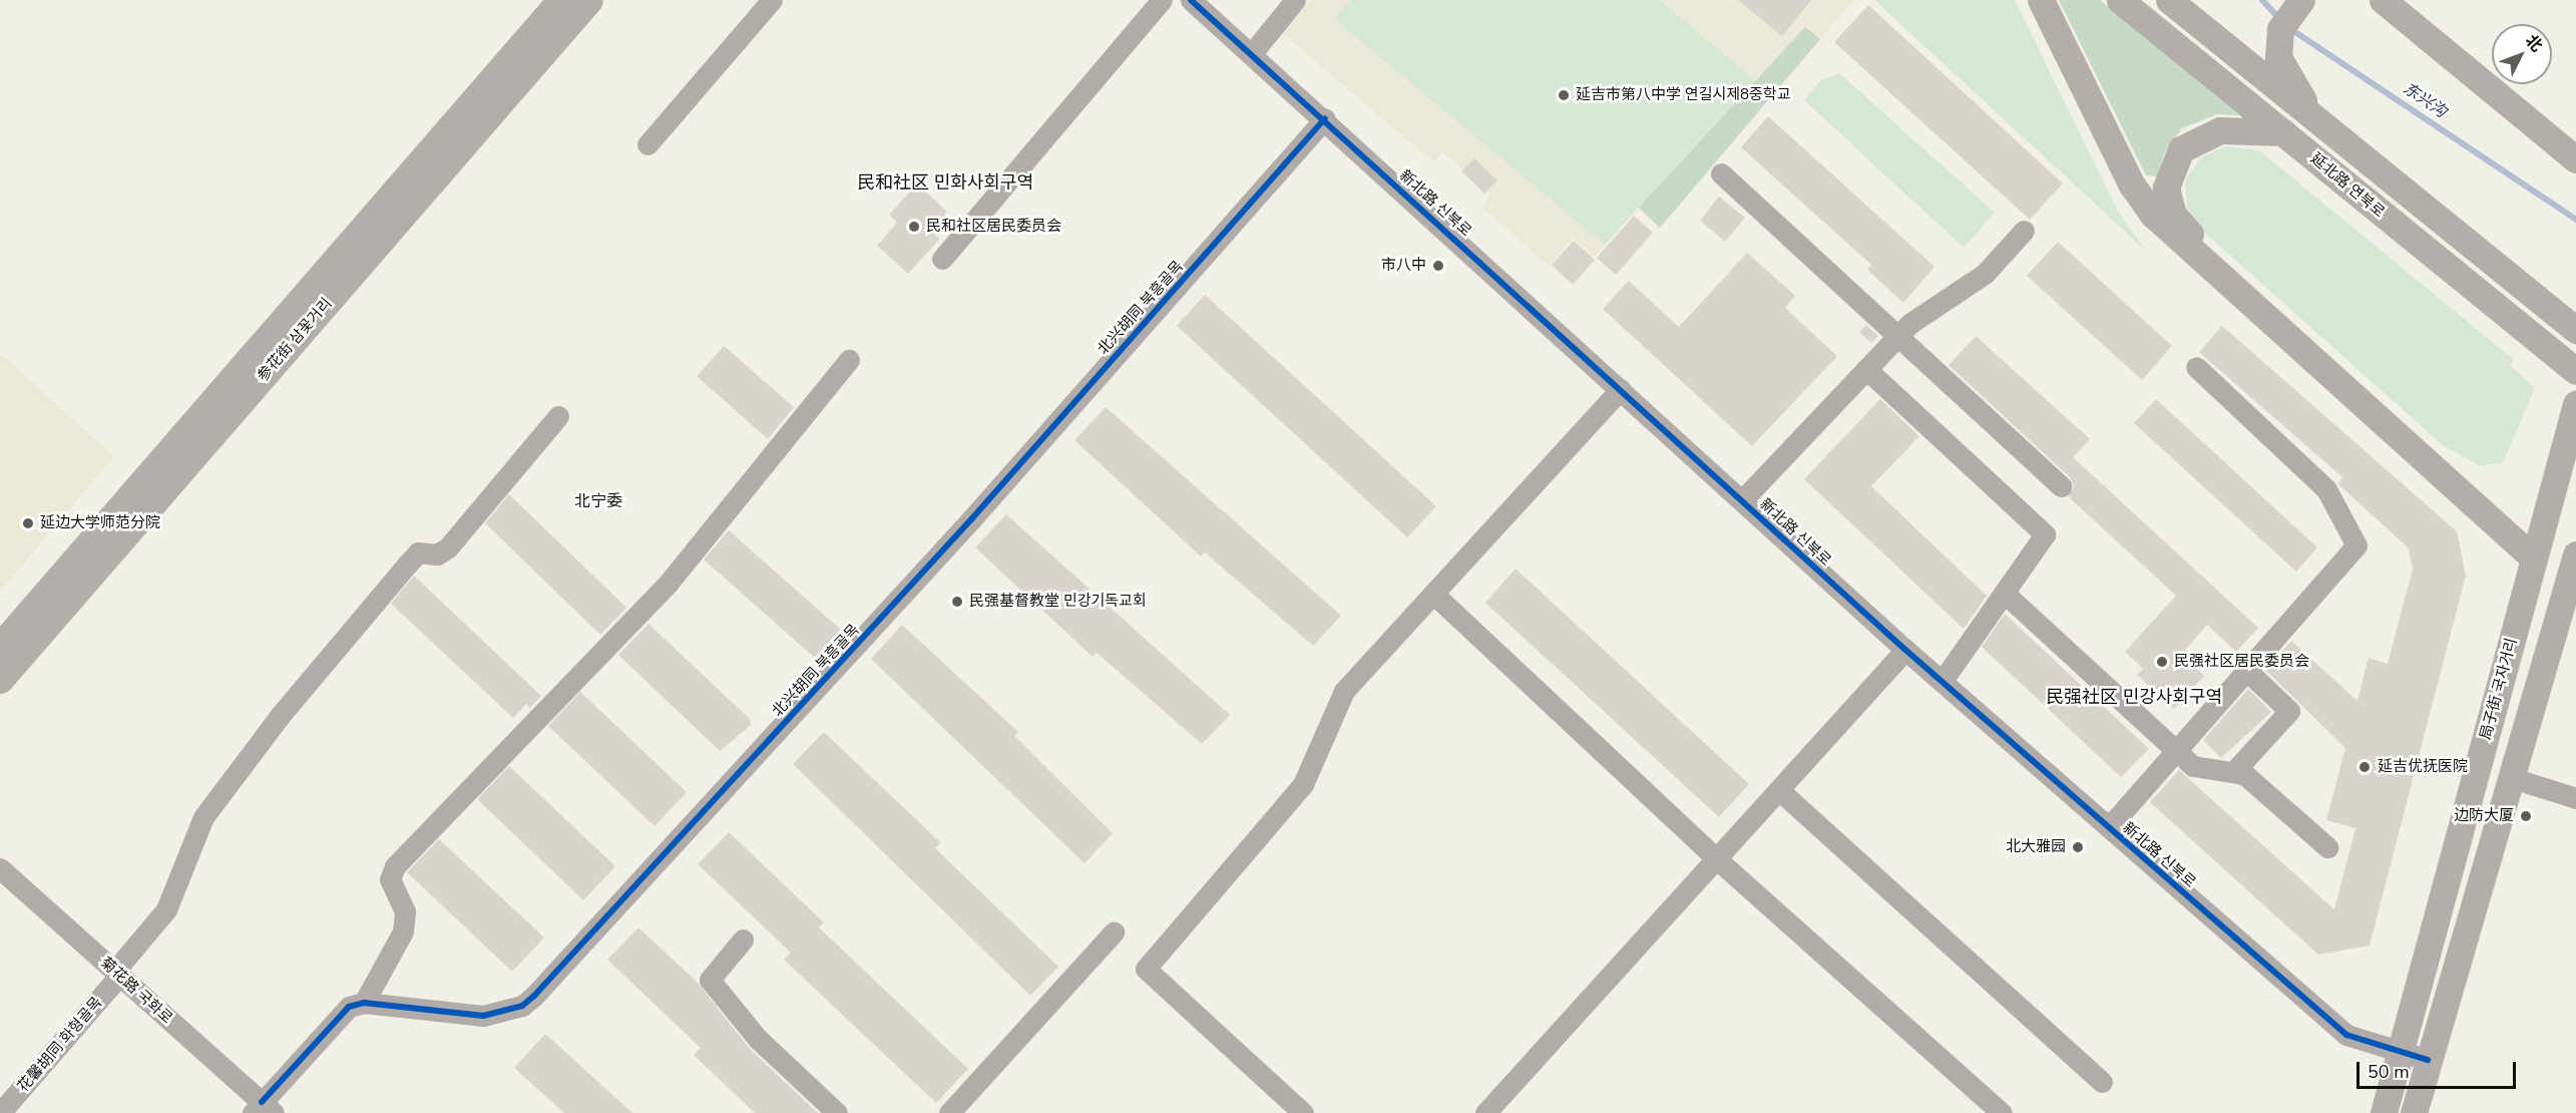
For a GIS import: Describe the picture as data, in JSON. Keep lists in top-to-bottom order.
{
  "streets": {
    "main road": ["延北路 연북로", "参花街 삼꽃거리", "局子街 국자거리"],
    "street": [
      "新北路 신북로",
      "北兴胡同 북흥골목",
      "菊花路 국화로",
      "花馨胡同 화형골목"
    ]
  },
  "crossings": [
    ["新北路 신북로", "北兴胡同 북흥골목"],
    ["新北路 신북로", "局子街 국자거리"],
    ["菊花路 국화로", "花馨胡同 화형골목"]
  ],
  "districts": ["民和社区 민화사회구역", "北宁委", "民强社区 민강사회구역"],
  "water": ["东兴沟"],
  "places": [
    "延吉市第八中学 연길시제8중학교",
    "民和社区居民委员会",
    "市八中",
    "延边大学师范分院",
    "民强基督教堂 민강기독교회",
    "民强社区居民委员会",
    "延吉优抚医院",
    "边防大厦",
    "北大雅园"
  ],
  "scale_bar": "50 m",
  "north": "top right"
}
